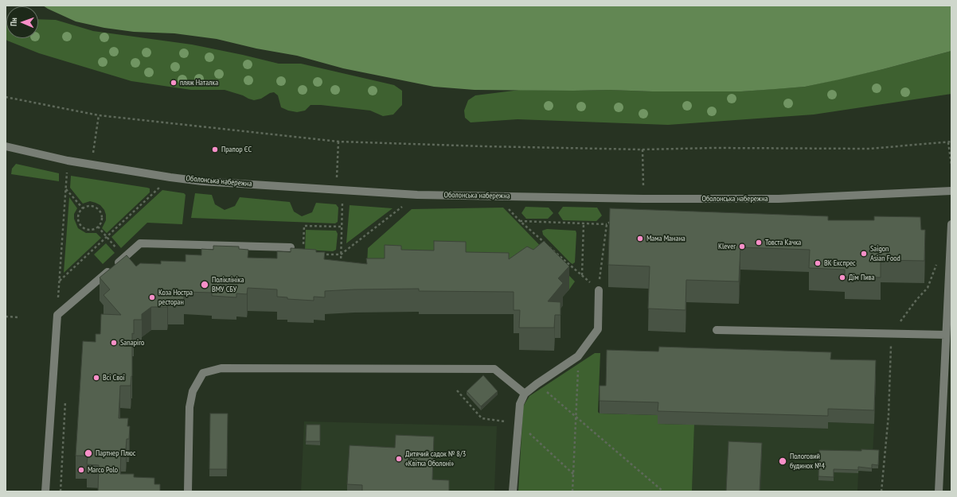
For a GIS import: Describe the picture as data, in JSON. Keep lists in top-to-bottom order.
{
  "streets": {
    "street": ["Оболонська набережна"]
  },
  "places": [
    "пляж Наталка",
    "Прапор ЄС",
    "Мама Манана",
    "Товста Качка",
    "Klever",
    "Saigon Asian Food",
    "ВК Експрес",
    "Дім Пива",
    "Поліклініка ВМУ СБУ",
    "Коза Ностра ресторан",
    "Sanapiro",
    "Всі Свої",
    "Партнер Плюс",
    "Дитячий садок № 8/3 «Квітка Оболоні»",
    "Пологовий будинок №4",
    "Marco Polo"
  ],
  "north": "left"
}
